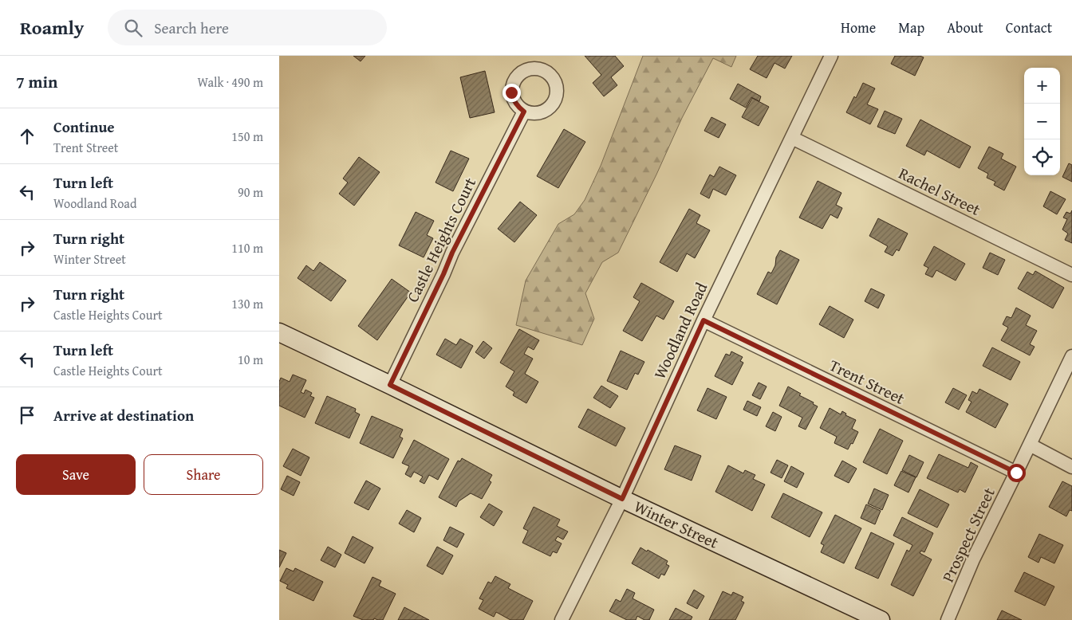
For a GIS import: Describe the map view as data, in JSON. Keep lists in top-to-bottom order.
{
  "streets": {
    "main road": ["Winter Street"],
    "street": [
      "Rachel Street",
      "Castle Heights Court",
      "Woodland Road",
      "Trent Street",
      "Prospect Street"
    ]
  },
  "crossings": [
    ["Rachel Street", "Woodland Road"],
    ["Castle Heights Court", "Winter Street"],
    ["Woodland Road", "Trent Street"],
    ["Woodland Road", "Winter Street"],
    ["Trent Street", "Prospect Street"]
  ],
  "page": {
    "header": "Roamly",
    "search": "Search here",
    "nav": [
      "Home",
      "Map",
      "About",
      "Contact"
    ],
    "heading": ["7 min", "Walk · 490 m"],
    "map_buttons": ["+", "−"],
    "list": [
      ["Continue", "Trent Street", "150 m"],
      ["Turn left", "Woodland Road", "90 m"],
      ["Turn right", "Winter Street", "110 m"],
      ["Turn right", "Castle Heights Court", "130 m"],
      ["Turn left", "Castle Heights Court", "10 m"],
      "Arrive at destination"
    ],
    "buttons": ["Save", "Share"]
  }
}
